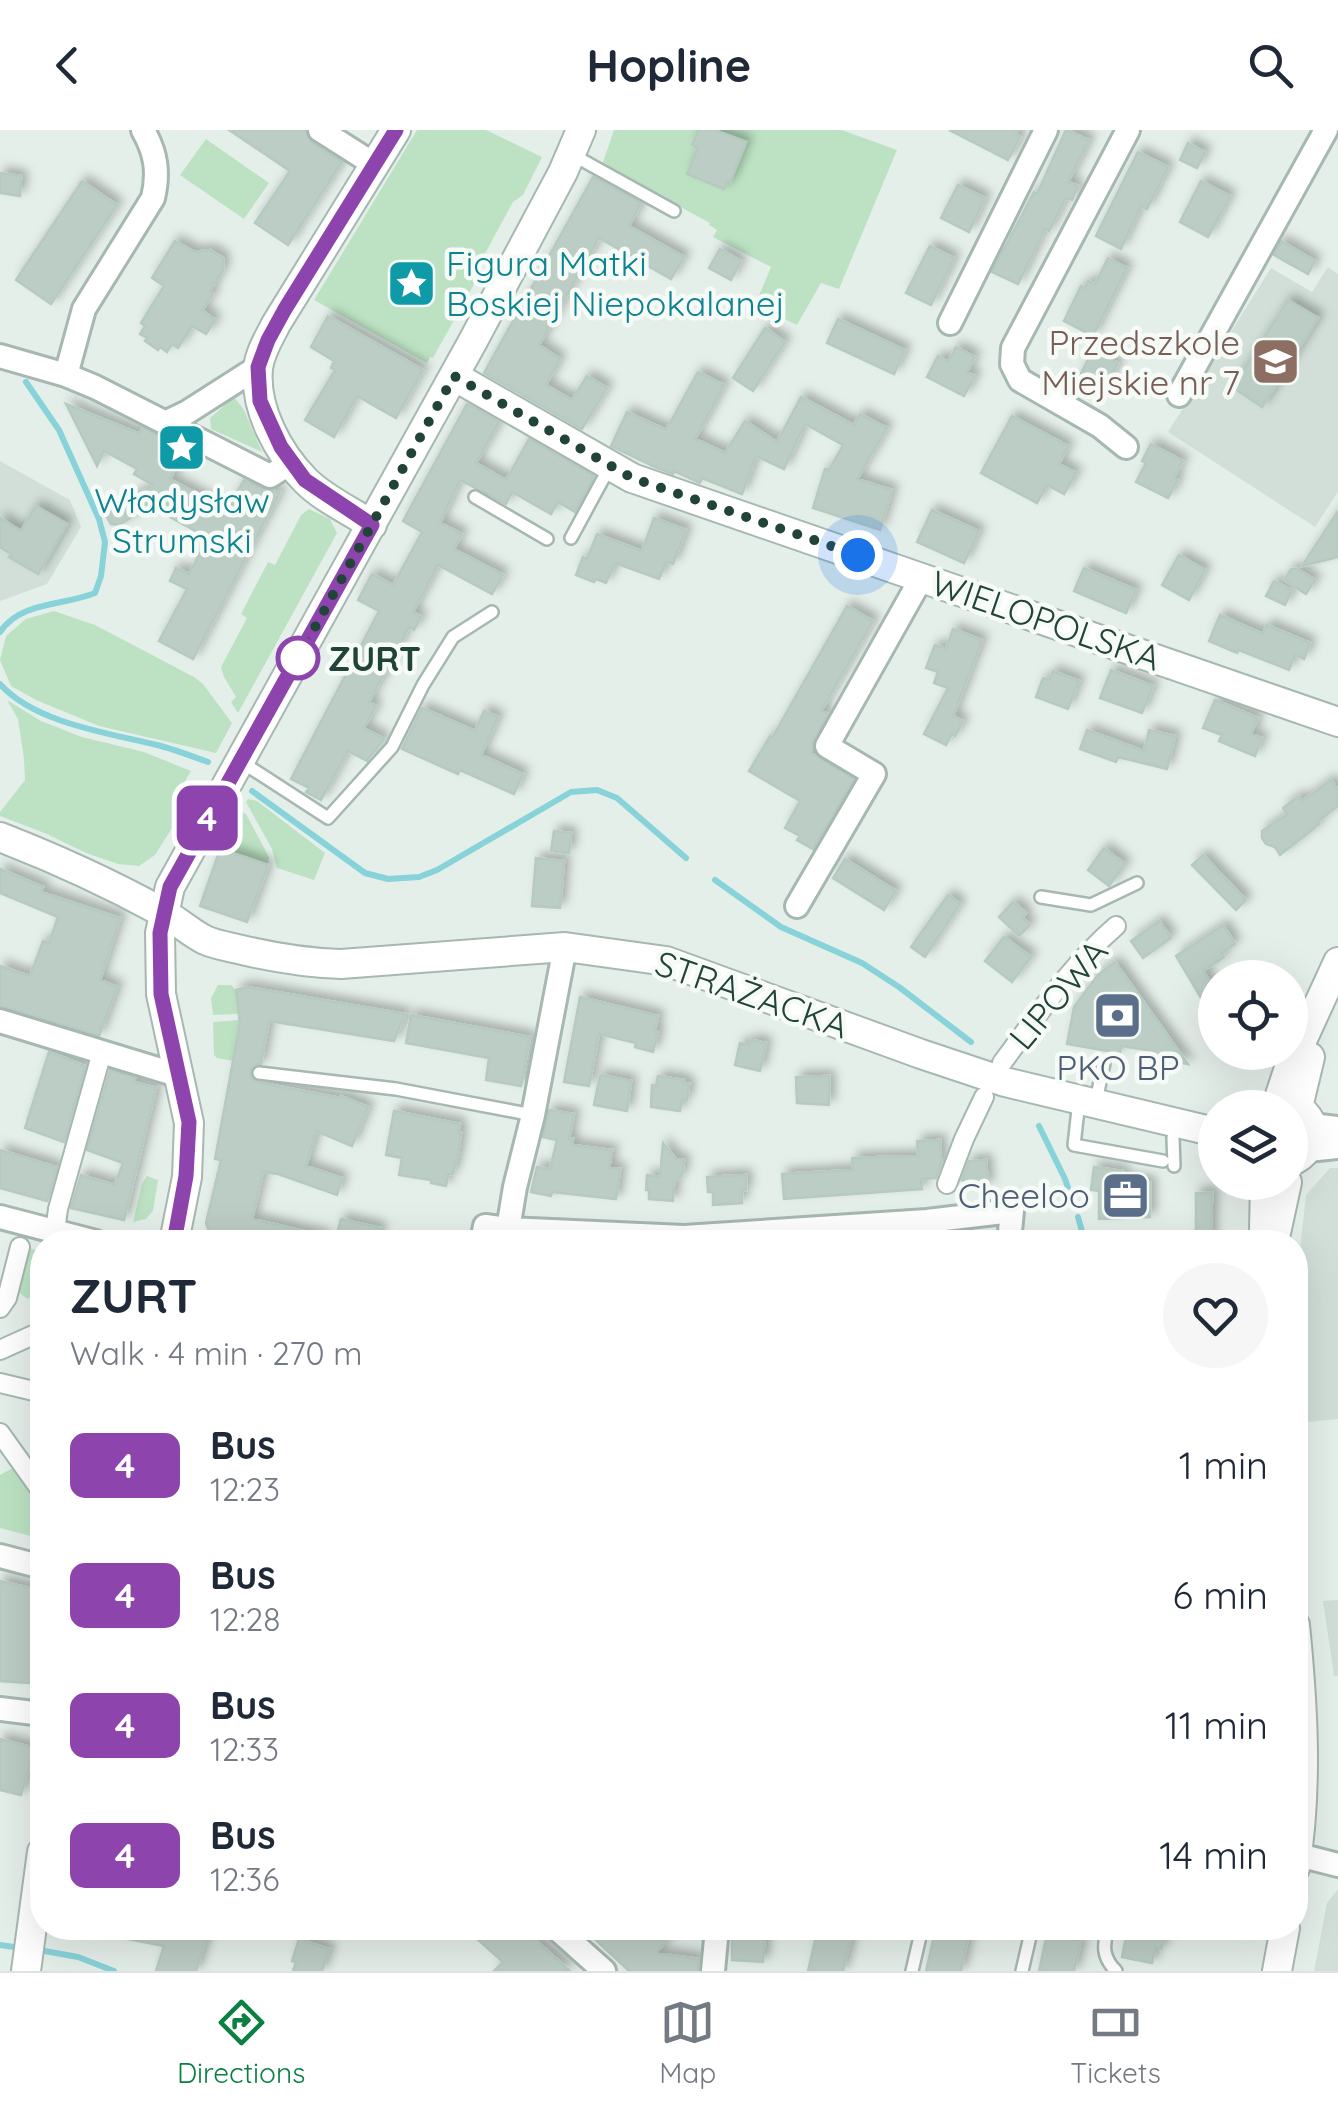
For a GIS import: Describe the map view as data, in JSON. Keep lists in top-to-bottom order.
{
  "streets": {
    "street": ["WIELOPOLSKA", "STRAŻACKA", "LIPOWA"]
  },
  "places": {
    "place": ["Figura Matki Boskiej Niepokalanej", "Władysław Strumski"],
    "school or university": ["Przedszkole Miejskie nr 7"],
    "other": ["ZURT"],
    "bank": ["PKO BP"],
    "office": ["Cheeloo"]
  },
  "lines": ["bus line 4"],
  "page": {
    "header": "Hopline",
    "on_map": "4",
    "heading": ["ZURT", "Walk · 4 min · 270 m"],
    "list": [
      {
        "mark": "4",
        "name": "Bus",
        "note": "12:23",
        "value": "1 min"
      },
      {
        "mark": "4",
        "name": "Bus",
        "note": "12:28",
        "value": "6 min"
      },
      {
        "mark": "4",
        "name": "Bus",
        "note": "12:33",
        "value": "11 min"
      },
      {
        "mark": "4",
        "name": "Bus",
        "note": "12:36",
        "value": "14 min"
      }
    ],
    "tabs": ["Directions", "Map", "Tickets"]
  }
}
